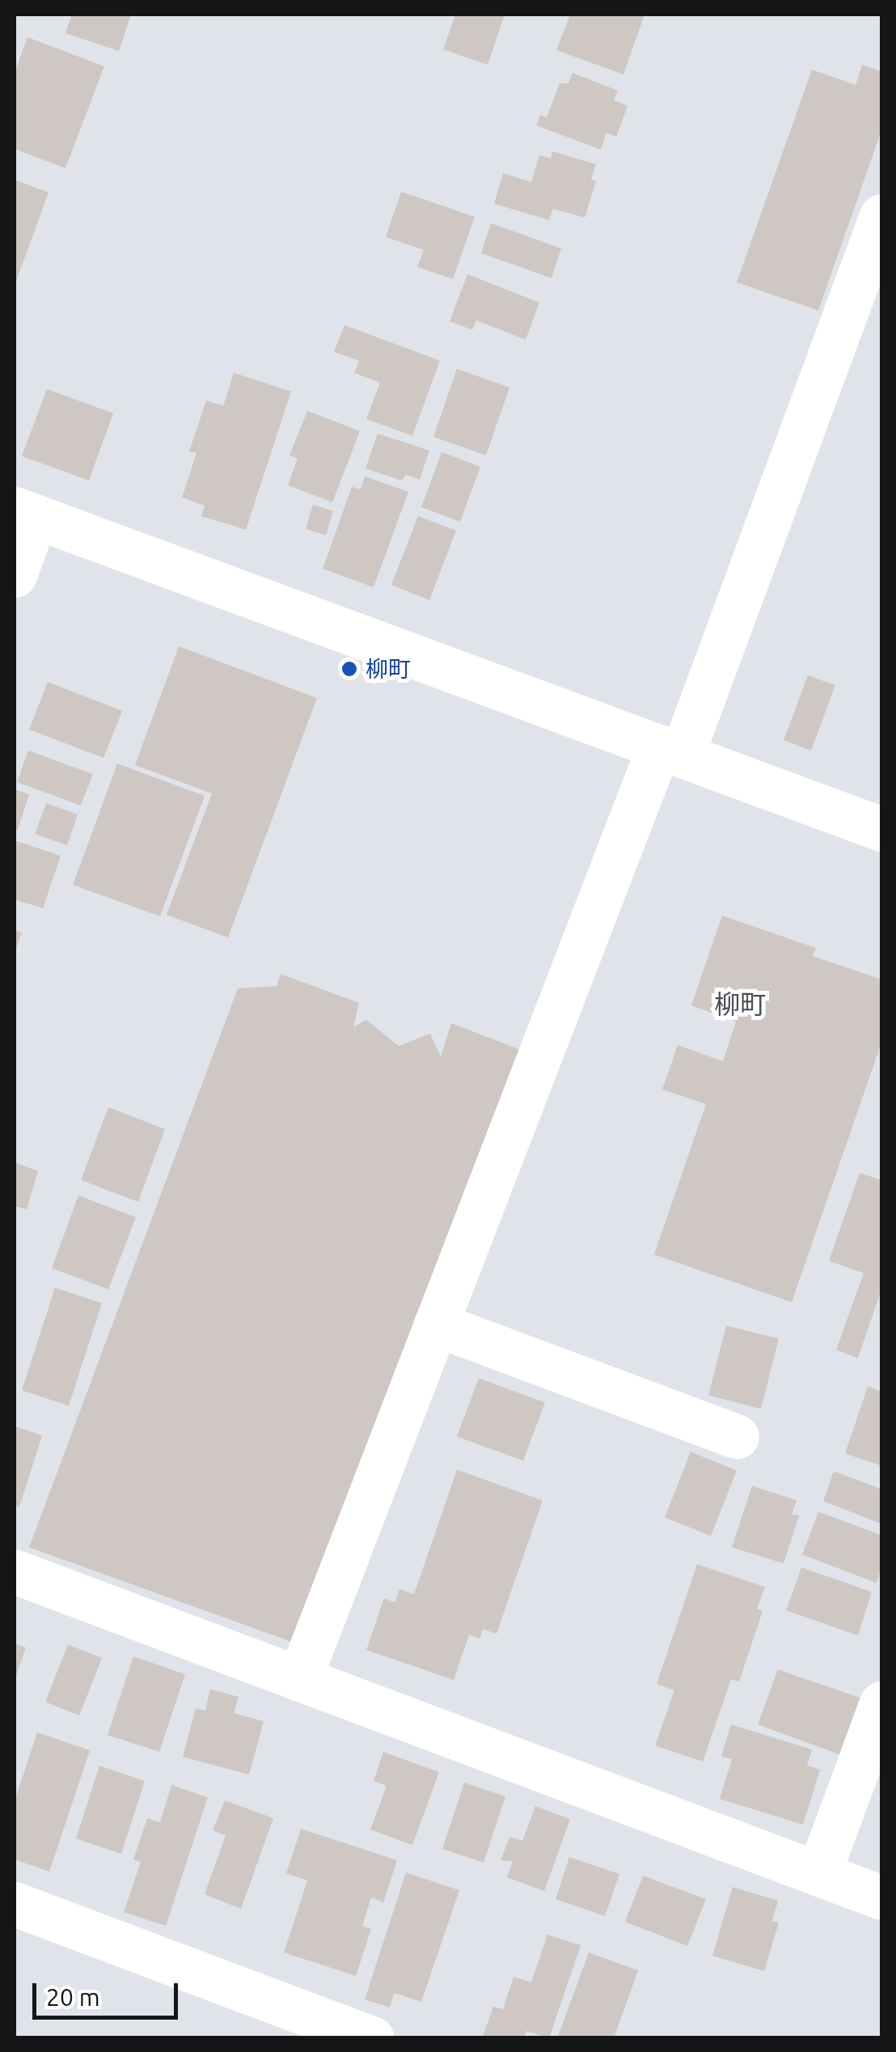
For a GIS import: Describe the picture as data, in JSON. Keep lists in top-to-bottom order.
{
  "districts": ["柳町"],
  "places": ["柳町"],
  "scale_bar": "20 m"
}
